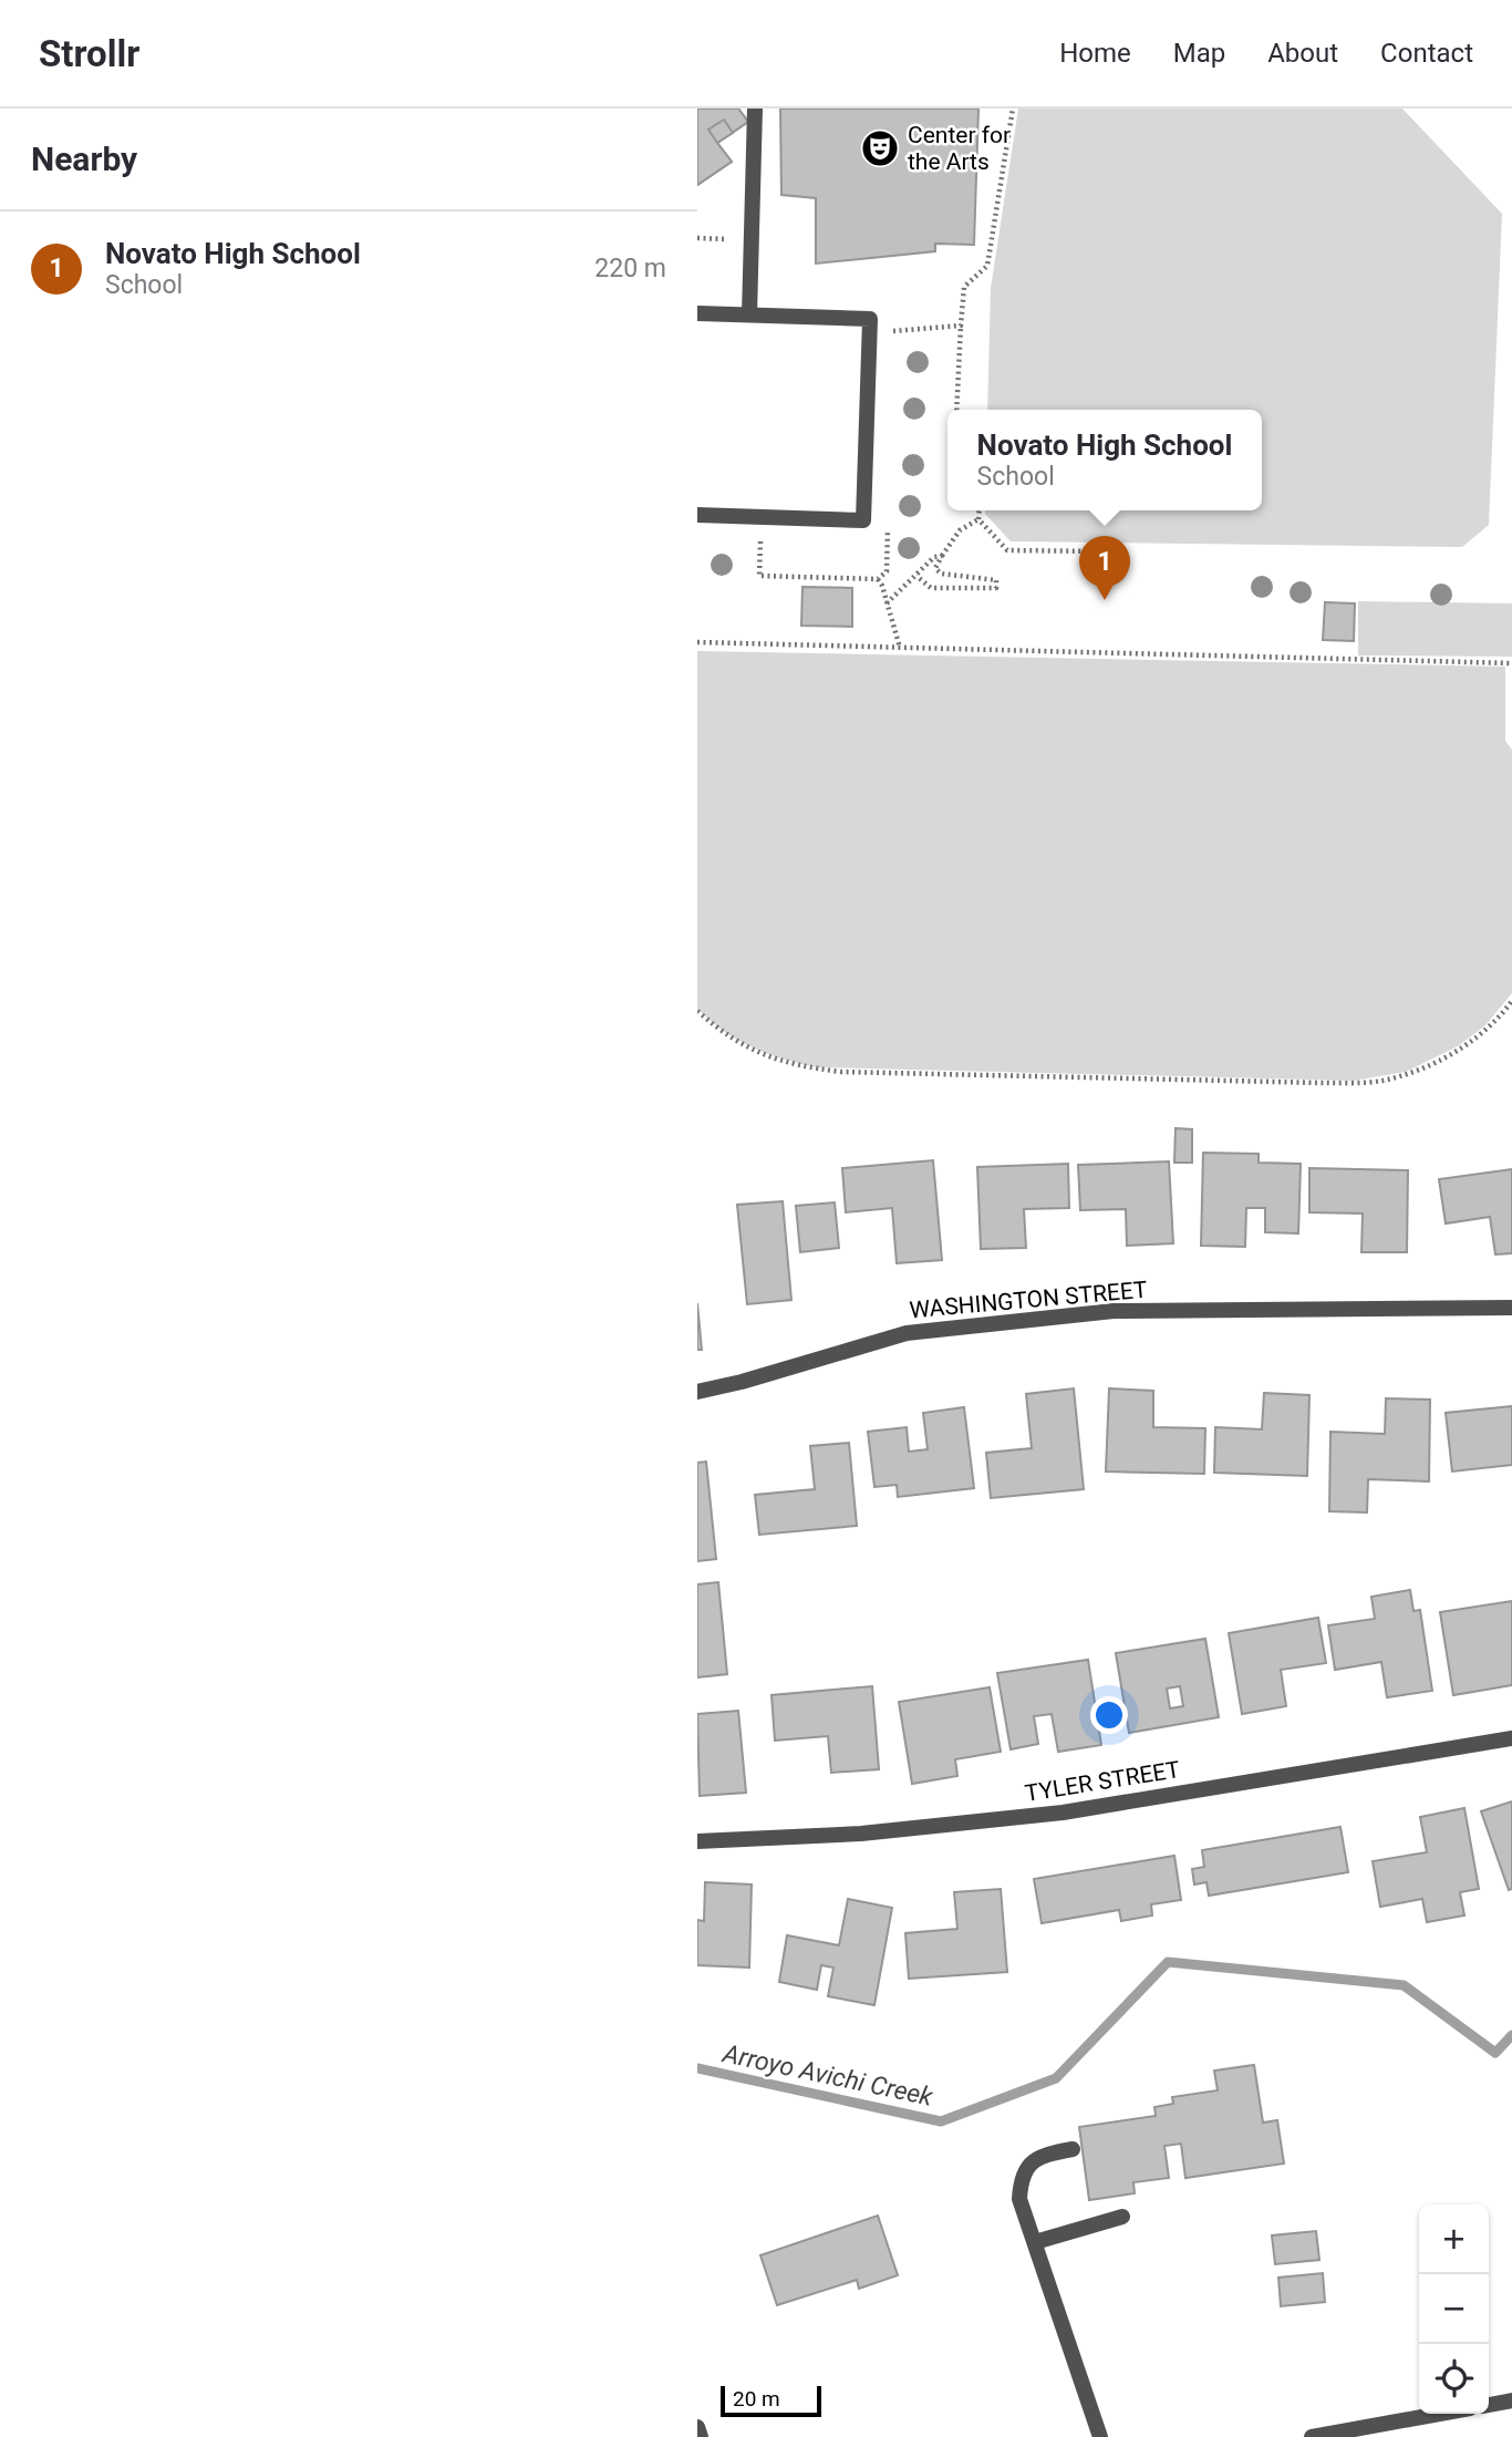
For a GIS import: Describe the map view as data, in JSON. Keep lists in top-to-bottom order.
{
  "streets": {
    "street": ["WASHINGTON STREET", "TYLER STREET"]
  },
  "water": ["Arroyo Avichi Creek"],
  "places": {
    "theatre": ["Center for the Arts"]
  },
  "scale_bar": "20 m",
  "page": {
    "header": "Strollr",
    "nav": [
      "Home",
      "Map",
      "About",
      "Contact"
    ],
    "heading": "Nearby",
    "list": [
      {
        "mark": "1",
        "name": "Novato High School",
        "note": "School",
        "value": "220 m"
      }
    ],
    "popup": ["Novato High School", "School"],
    "pins": "1",
    "map_buttons": ["+", "−"],
    "scale": "20 m"
  }
}
